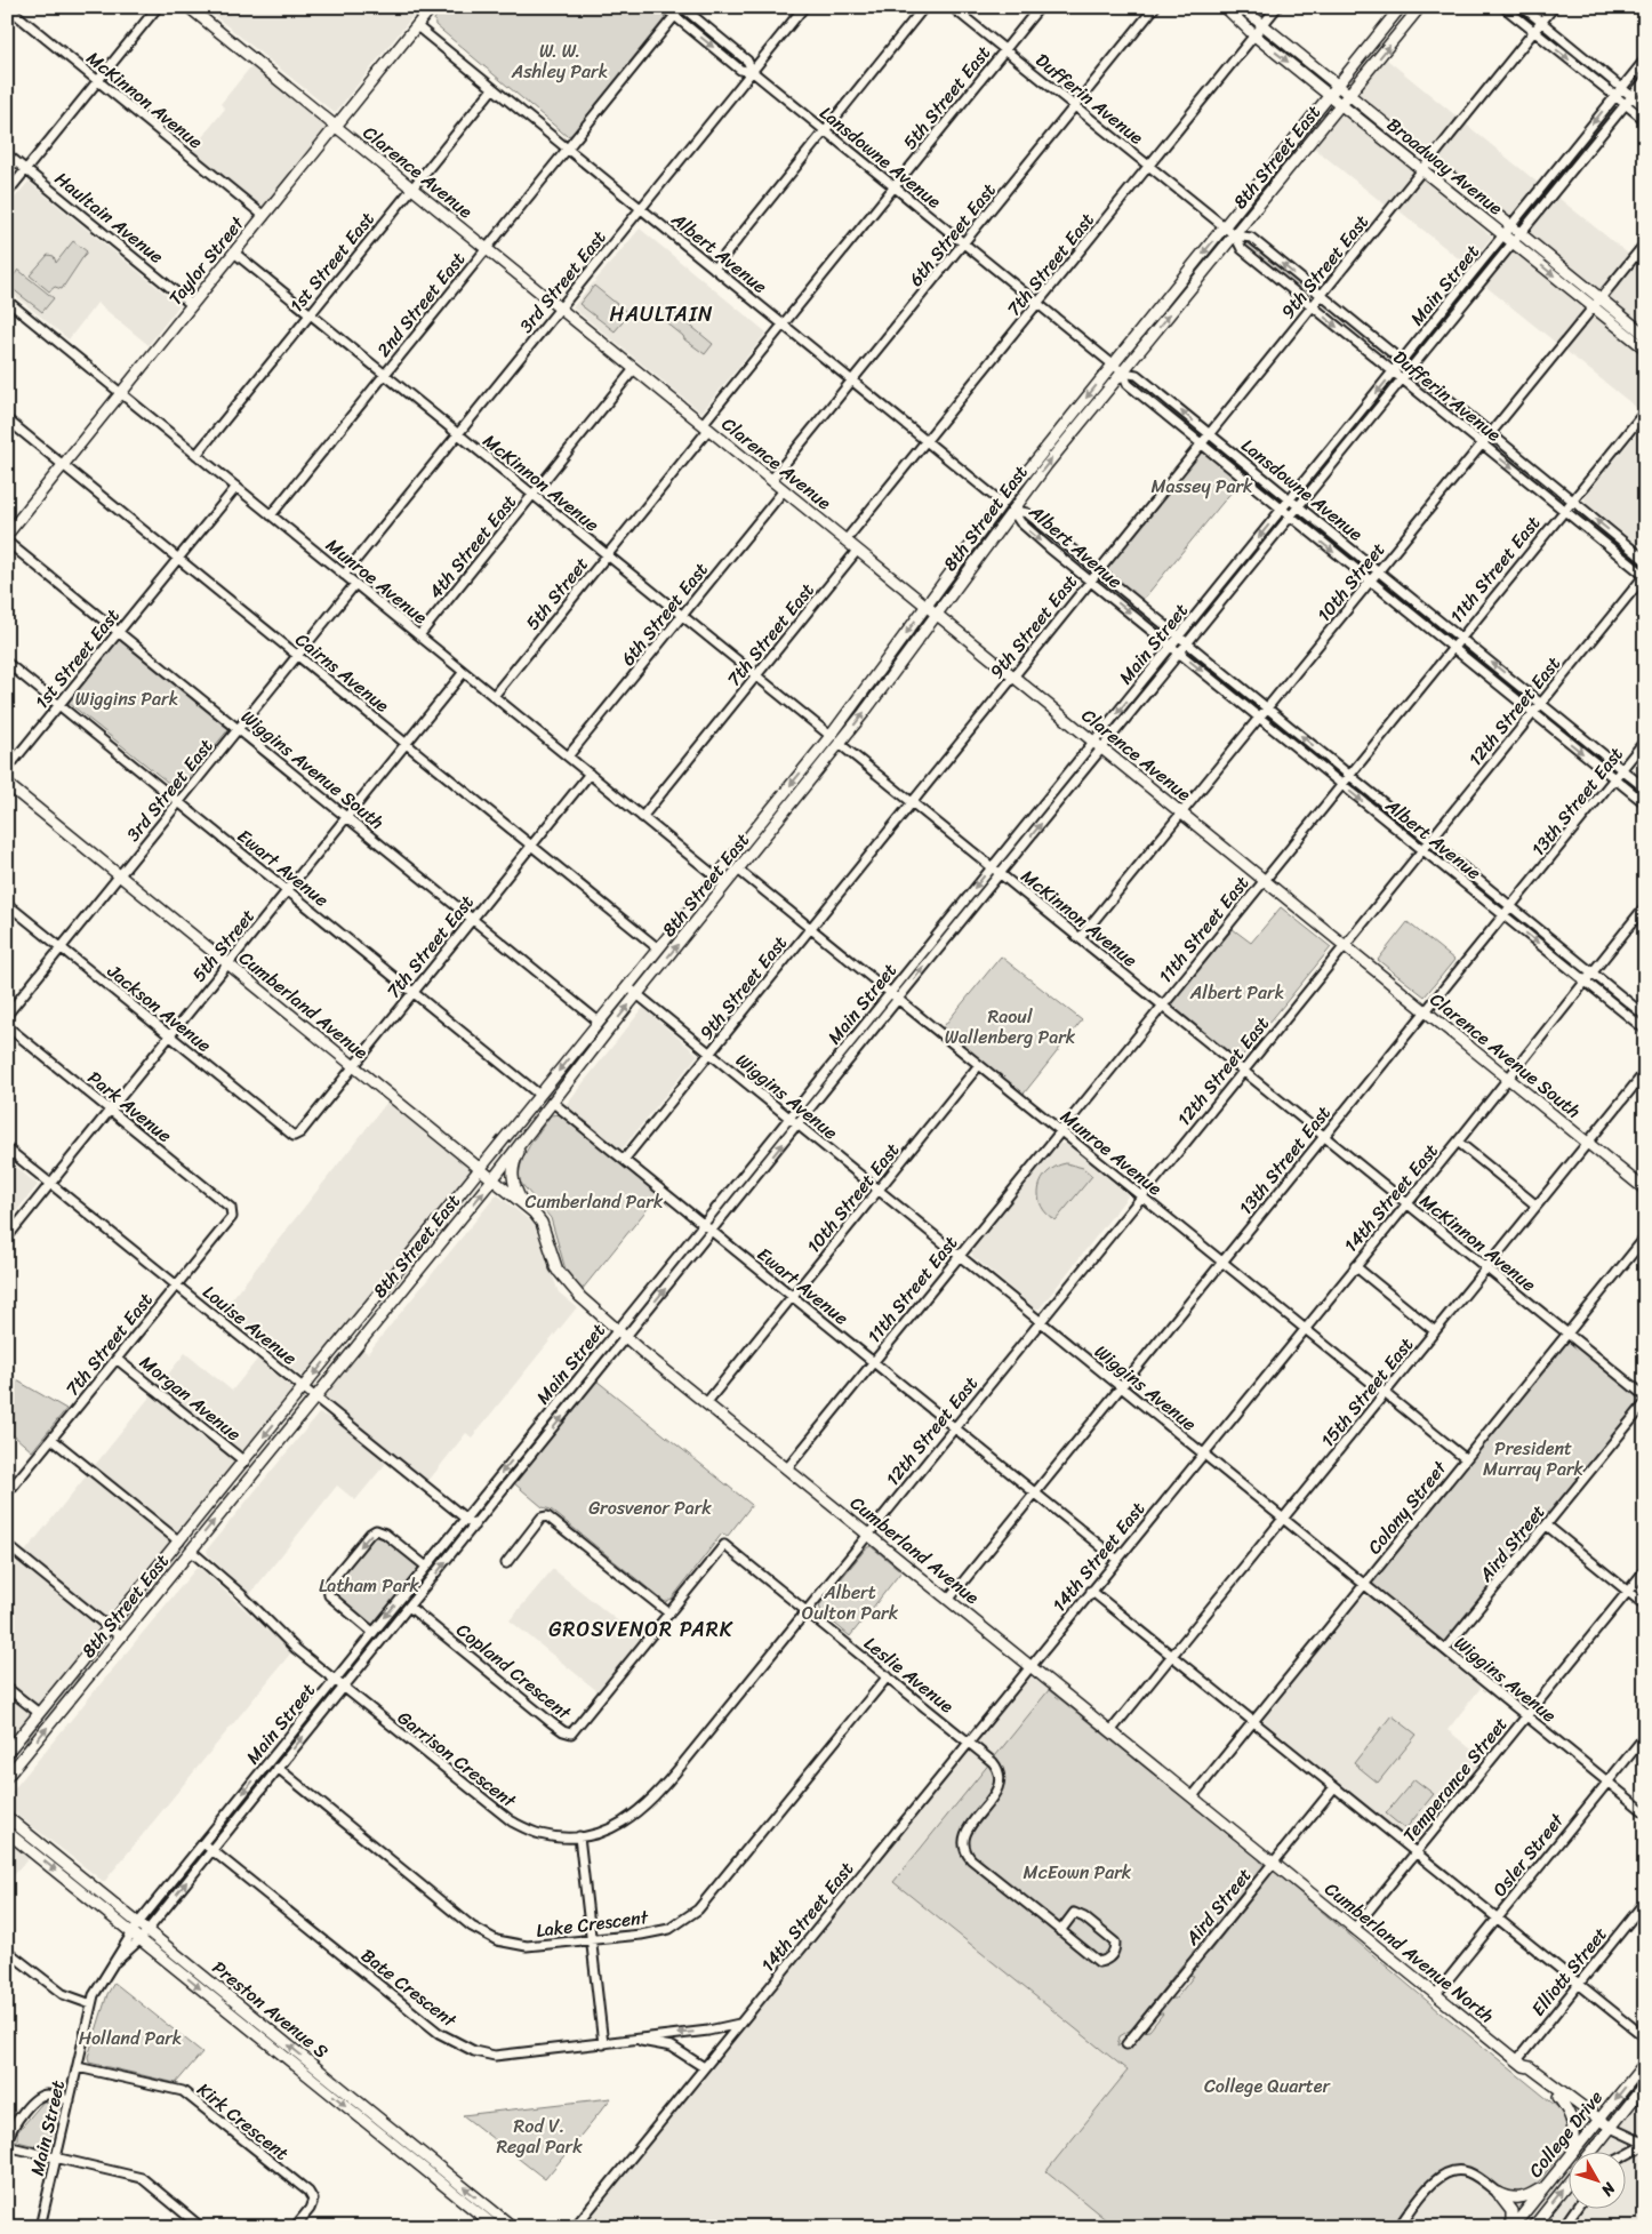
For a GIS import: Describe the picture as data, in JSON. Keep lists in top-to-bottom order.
{
  "streets": {
    "main road": [
      "8th Street East",
      "Broadway Avenue",
      "Clarence Avenue",
      "Taylor Street",
      "Cumberland Avenue",
      "Clarence Avenue South",
      "Cumberland Avenue North",
      "Preston Avenue S",
      "College Drive"
    ],
    "street": [
      "5th Street East",
      "Dufferin Avenue",
      "McKinnon Avenue",
      "Lansdowne Avenue",
      "Haultain Avenue",
      "6th Street East",
      "Albert Avenue",
      "1st Street East",
      "7th Street East",
      "9th Street East",
      "3rd Street East",
      "Main Street",
      "2nd Street East",
      "4th Street East",
      "11th Street East",
      "Munroe Avenue",
      "10th Street",
      "5th Street",
      "Cairns Avenue",
      "12th Street East",
      "Wiggins Avenue South",
      "13th Street East",
      "Ewart Avenue",
      "Jackson Avenue",
      "Wiggins Avenue",
      "Park Avenue",
      "10th Street East",
      "14th Street East",
      "Louise Avenue",
      "15th Street East",
      "Morgan Avenue",
      "Colony Street",
      "Aird Street",
      "Copland Crescent",
      "Leslie Avenue",
      "Garrison Crescent",
      "Temperance Street",
      "Osler Street",
      "Lake Crescent",
      "Elliott Street",
      "Bate Crescent",
      "Kirk Crescent"
    ]
  },
  "crossings": [
    ["5th Street East", "Dufferin Avenue"],
    ["5th Street East", "Lansdowne Avenue"],
    ["5th Street East", "5th Street"],
    ["Dufferin Avenue", "8th Street East"],
    ["Dufferin Avenue", "6th Street East"],
    ["Dufferin Avenue", "7th Street East"],
    ["Dufferin Avenue", "9th Street East"],
    ["Dufferin Avenue", "Main Street"],
    ["Dufferin Avenue", "11th Street East"],
    ["Dufferin Avenue", "10th Street"],
    ["Dufferin Avenue", "12th Street East"],
    ["McKinnon Avenue", "8th Street East"],
    ["McKinnon Avenue", "6th Street East"],
    ["McKinnon Avenue", "Taylor Street"],
    ["McKinnon Avenue", "1st Street East"],
    ["McKinnon Avenue", "7th Street East"],
    ["McKinnon Avenue", "9th Street East"],
    ["McKinnon Avenue", "3rd Street East"],
    ["McKinnon Avenue", "Main Street"],
    ["McKinnon Avenue", "2nd Street East"],
    ["McKinnon Avenue", "4th Street East"],
    ["McKinnon Avenue", "11th Street East"],
    ["McKinnon Avenue", "10th Street"],
    ["McKinnon Avenue", "5th Street"],
    ["McKinnon Avenue", "12th Street East"],
    ["McKinnon Avenue", "13th Street East"],
    ["McKinnon Avenue", "14th Street East"],
    ["McKinnon Avenue", "15th Street East"],
    ["McKinnon Avenue", "Colony Street"],
    ["Lansdowne Avenue", "8th Street East"],
    ["Lansdowne Avenue", "6th Street East"],
    ["Lansdowne Avenue", "7th Street East"],
    ["Lansdowne Avenue", "9th Street East"],
    ["Lansdowne Avenue", "3rd Street East"],
    ["Lansdowne Avenue", "Main Street"],
    ["Lansdowne Avenue", "2nd Street East"],
    ["Lansdowne Avenue", "11th Street East"],
    ["Lansdowne Avenue", "10th Street"],
    ["Lansdowne Avenue", "12th Street East"],
    ["Lansdowne Avenue", "13th Street East"],
    ["8th Street East", "Broadway Avenue"],
    ["8th Street East", "Clarence Avenue"],
    ["8th Street East", "Albert Avenue"],
    ["8th Street East", "Munroe Avenue"],
    ["8th Street East", "Cairns Avenue"],
    ["8th Street East", "Wiggins Avenue South"],
    ["8th Street East", "Ewart Avenue"],
    ["8th Street East", "Cumberland Avenue"],
    ["8th Street East", "Wiggins Avenue"],
    ["8th Street East", "Louise Avenue"],
    ["8th Street East", "Morgan Avenue"],
    ["8th Street East", "Garrison Crescent"],
    ["Broadway Avenue", "7th Street East"],
    ["Broadway Avenue", "9th Street East"],
    ["Broadway Avenue", "Main Street"],
    ["Broadway Avenue", "10th Street"],
    ["Clarence Avenue", "6th Street East"],
    ["Clarence Avenue", "Taylor Street"],
    ["Clarence Avenue", "1st Street East"],
    ["Clarence Avenue", "7th Street East"],
    ["Clarence Avenue", "9th Street East"],
    ["Clarence Avenue", "3rd Street East"],
    ["Clarence Avenue", "Main Street"],
    ["Clarence Avenue", "2nd Street East"],
    ["Clarence Avenue", "4th Street East"],
    ["Clarence Avenue", "11th Street East"],
    ["Clarence Avenue", "10th Street"],
    ["Clarence Avenue", "5th Street"],
    ["Clarence Avenue", "12th Street East"],
    ["Clarence Avenue", "Clarence Avenue South"],
    ["Haultain Avenue", "Taylor Street"],
    ["6th Street East", "Albert Avenue"],
    ["6th Street East", "Munroe Avenue"],
    ["Albert Avenue", "Taylor Street"],
    ["Albert Avenue", "1st Street East"],
    ["Albert Avenue", "7th Street East"],
    ["Albert Avenue", "9th Street East"],
    ["Albert Avenue", "3rd Street East"],
    ["Albert Avenue", "Main Street"],
    ["Albert Avenue", "2nd Street East"],
    ["Albert Avenue", "11th Street East"],
    ["Albert Avenue", "10th Street"],
    ["Albert Avenue", "5th Street"],
    ["Albert Avenue", "12th Street East"],
    ["Albert Avenue", "13th Street East"],
    ["Albert Avenue", "14th Street East"],
    ["Taylor Street", "Munroe Avenue"],
    ["Taylor Street", "Cairns Avenue"],
    ["1st Street East", "Munroe Avenue"],
    ["1st Street East", "Cairns Avenue"],
    ["1st Street East", "Wiggins Avenue South"],
    ["1st Street East", "Ewart Avenue"],
    ["7th Street East", "Munroe Avenue"],
    ["7th Street East", "Cairns Avenue"],
    ["7th Street East", "Wiggins Avenue South"],
    ["7th Street East", "Ewart Avenue"],
    ["7th Street East", "Cumberland Avenue"],
    ["7th Street East", "Jackson Avenue"],
    ["7th Street East", "Park Avenue"],
    ["7th Street East", "Louise Avenue"],
    ["7th Street East", "Morgan Avenue"],
    ["9th Street East", "Munroe Avenue"],
    ["9th Street East", "Ewart Avenue"],
    ["9th Street East", "Wiggins Avenue"],
    ["3rd Street East", "Munroe Avenue"],
    ["3rd Street East", "Cairns Avenue"],
    ["3rd Street East", "Wiggins Avenue South"],
    ["3rd Street East", "Ewart Avenue"],
    ["3rd Street East", "Cumberland Avenue"],
    ["3rd Street East", "Jackson Avenue"],
    ["Main Street", "Munroe Avenue"],
    ["Main Street", "Ewart Avenue"],
    ["Main Street", "Cumberland Avenue"],
    ["Main Street", "Wiggins Avenue"],
    ["Main Street", "Louise Avenue"],
    ["Main Street", "Copland Crescent"],
    ["Main Street", "Garrison Crescent"],
    ["Main Street", "Lake Crescent"],
    ["Main Street", "Bate Crescent"],
    ["Main Street", "Preston Avenue S"],
    ["Main Street", "Kirk Crescent"],
    ["2nd Street East", "Munroe Avenue"],
    ["4th Street East", "Munroe Avenue"],
    ["11th Street East", "Munroe Avenue"],
    ["11th Street East", "Ewart Avenue"],
    ["11th Street East", "Cumberland Avenue"],
    ["11th Street East", "Wiggins Avenue"],
    ["Munroe Avenue", "5th Street"],
    ["Munroe Avenue", "12th Street East"],
    ["Munroe Avenue", "13th Street East"],
    ["Munroe Avenue", "10th Street East"],
    ["Munroe Avenue", "14th Street East"],
    ["Munroe Avenue", "15th Street East"],
    ["Munroe Avenue", "Colony Street"],
    ["5th Street", "Cairns Avenue"],
    ["5th Street", "Wiggins Avenue South"],
    ["5th Street", "Ewart Avenue"],
    ["5th Street", "Cumberland Avenue"],
    ["5th Street", "Jackson Avenue"],
    ["5th Street", "Park Avenue"],
    ["5th Street", "Louise Avenue"],
    ["12th Street East", "Ewart Avenue"],
    ["12th Street East", "Cumberland Avenue"],
    ["12th Street East", "Clarence Avenue South"],
    ["12th Street East", "Wiggins Avenue"],
    ["12th Street East", "Garrison Crescent"],
    ["13th Street East", "Ewart Avenue"],
    ["13th Street East", "Cumberland Avenue"],
    ["13th Street East", "Clarence Avenue South"],
    ["13th Street East", "Wiggins Avenue"],
    ["Ewart Avenue", "10th Street East"],
    ["Ewart Avenue", "14th Street East"],
    ["Cumberland Avenue", "10th Street East"],
    ["Cumberland Avenue", "14th Street East"],
    ["Cumberland Avenue", "15th Street East"],
    ["Cumberland Avenue", "Colony Street"],
    ["Cumberland Avenue", "Garrison Crescent"],
    ["Cumberland Avenue", "Cumberland Avenue North"],
    ["Clarence Avenue South", "14th Street East"],
    ["Clarence Avenue South", "15th Street East"],
    ["Wiggins Avenue", "10th Street East"],
    ["Wiggins Avenue", "14th Street East"],
    ["Wiggins Avenue", "15th Street East"],
    ["Wiggins Avenue", "Colony Street"],
    ["Wiggins Avenue", "Aird Street"],
    ["Wiggins Avenue", "Temperance Street"],
    ["Wiggins Avenue", "Osler Street"],
    ["14th Street East", "Leslie Avenue"],
    ["14th Street East", "Bate Crescent"],
    ["Colony Street", "Cumberland Avenue North"],
    ["Aird Street", "Cumberland Avenue North"],
    ["Copland Crescent", "Leslie Avenue"],
    ["Leslie Avenue", "Garrison Crescent"],
    ["Leslie Avenue", "Lake Crescent"],
    ["Temperance Street", "Cumberland Avenue North"],
    ["Osler Street", "Cumberland Avenue North"],
    ["Cumberland Avenue North", "Elliott Street"],
    ["Cumberland Avenue North", "College Drive"]
  ],
  "districts": ["HAULTAIN", "GROSVENOR PARK"],
  "parks": [
    "W. W. Ashley Park",
    "Massey Park",
    "Wiggins Park",
    "Albert Park",
    "Raoul Wallenberg Park",
    "Cumberland Park",
    "President Murray Park",
    "Grosvenor Park",
    "Latham Park",
    "Albert Oulton Park",
    "McEown Park",
    "Holland Park",
    "College Quarter",
    "Rod V. Regal Park"
  ],
  "north": "bottom right"
}
